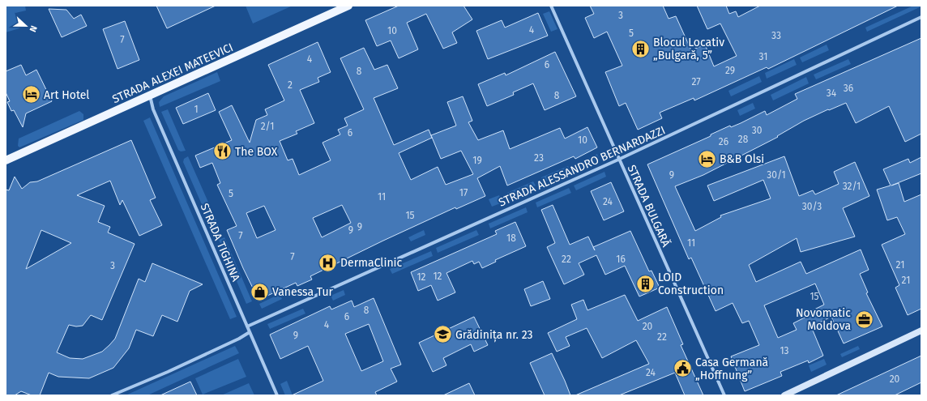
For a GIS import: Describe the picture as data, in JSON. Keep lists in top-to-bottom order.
{
  "streets": {
    "main road": ["STRADA ALEXEI MATEEVICI"],
    "street": ["STRADA ALESSANDRO BERNARDAZZI", "STRADA BULGARĂ", "STRADA TIGHINA"]
  },
  "crossings": [
    ["STRADA ALEXEI MATEEVICI", "STRADA TIGHINA"],
    ["STRADA ALESSANDRO BERNARDAZZI", "STRADA BULGARĂ"],
    ["STRADA ALESSANDRO BERNARDAZZI", "STRADA TIGHINA"]
  ],
  "places": {
    "building": ["Blocul Locativ „Bulgară, 5”", "LOID Construction"],
    "hotel": ["Art Hotel", "B&B Olsi"],
    "restaurant": ["The BOX"],
    "hospital": ["DermaClinic"],
    "shop": ["Vanessa Tur"],
    "office": ["Novomatic Moldova"],
    "school or university": ["Grădinița nr. 23"],
    "public building": ["Casa Germană „Hoffnung”"]
  },
  "house_numbers": [
    "3",
    "4",
    "10",
    "5",
    "33",
    "7",
    "31",
    "4",
    "6",
    "29",
    "8",
    "27",
    "2",
    "36",
    "34",
    "8",
    "1",
    "2/1",
    "30",
    "6",
    "28",
    "10",
    "26",
    "23",
    "19",
    "9",
    "30/1",
    "32/1",
    "17",
    "5",
    "11",
    "24",
    "30/3",
    "15",
    "9",
    "9",
    "7",
    "18",
    "11",
    "7",
    "22",
    "16",
    "21",
    "3",
    "12",
    "12",
    "21",
    "15",
    "8",
    "6",
    "4",
    "20",
    "9",
    "22",
    "13",
    "24",
    "20"
  ],
  "north": "right"
}
